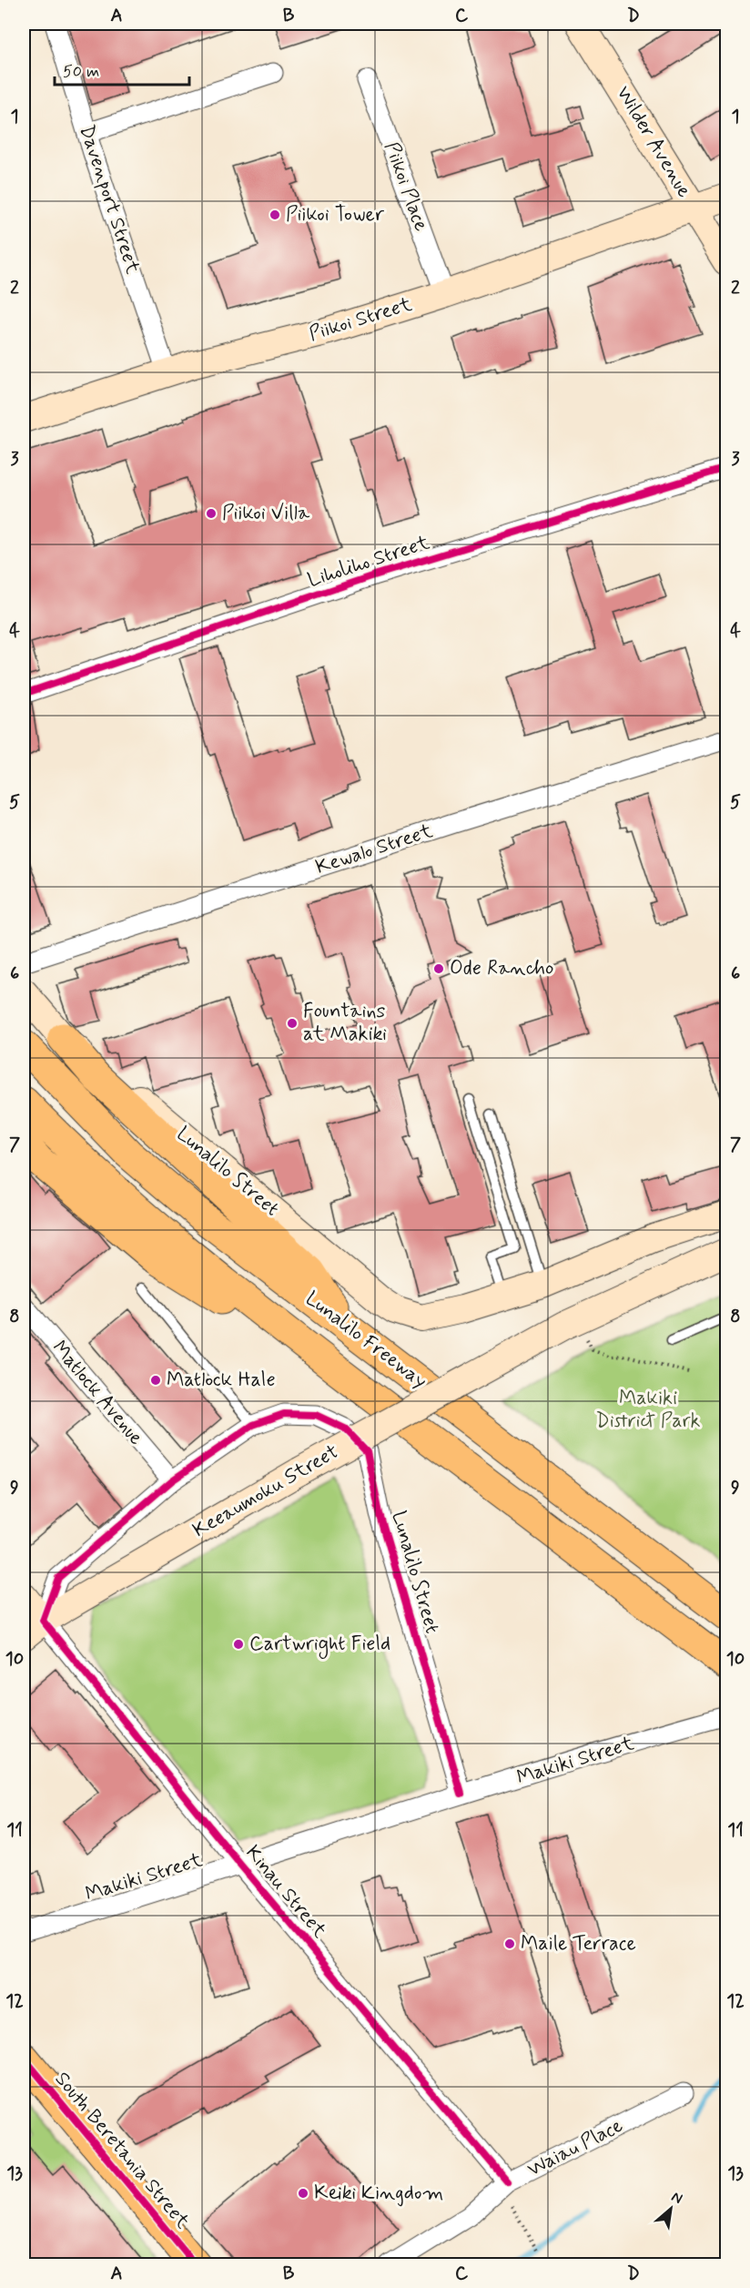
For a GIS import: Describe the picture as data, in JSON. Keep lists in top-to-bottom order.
{
  "streets": {
    "main road": [
      "Wilder Avenue",
      "Piikoi Street",
      "Lunalilo Street",
      "Lunalilo Freeway",
      "Keeaumoku Street",
      "Kinau Street",
      "South Beretania Street"
    ],
    "street": [
      "Piikoi Place",
      "Davenport Street",
      "Liholiho Street",
      "Kewalo Street",
      "Matlock Avenue",
      "Makiki Street",
      "Waiau Place"
    ]
  },
  "crossings": [
    ["Wilder Avenue", "Piikoi Street"],
    ["Piikoi Place", "Piikoi Street"],
    ["Davenport Street", "Piikoi Street"],
    ["Lunalilo Street", "Makiki Street"],
    ["Keeaumoku Street", "Kinau Street"],
    ["Makiki Street", "Kinau Street"],
    ["Kinau Street", "Waiau Place"]
  ],
  "parks": ["Makiki District Park"],
  "places": [
    "Piikoi Tower",
    "Piikoi Villa",
    "Ode Rancho",
    "Fountains at Makiki",
    "Matlock Hale",
    "Cartwright Field",
    "Maile Terrace",
    "Keiki Kingdom"
  ],
  "scale_bar": "50 m",
  "north": "top right",
  "grid": {
    "columns": [
      "A",
      "B",
      "C",
      "D"
    ],
    "rows": [
      "1",
      "2",
      "3",
      "4",
      "5",
      "6",
      "7",
      "8",
      "9",
      "10",
      "11",
      "12",
      "13"
    ]
  }
}
